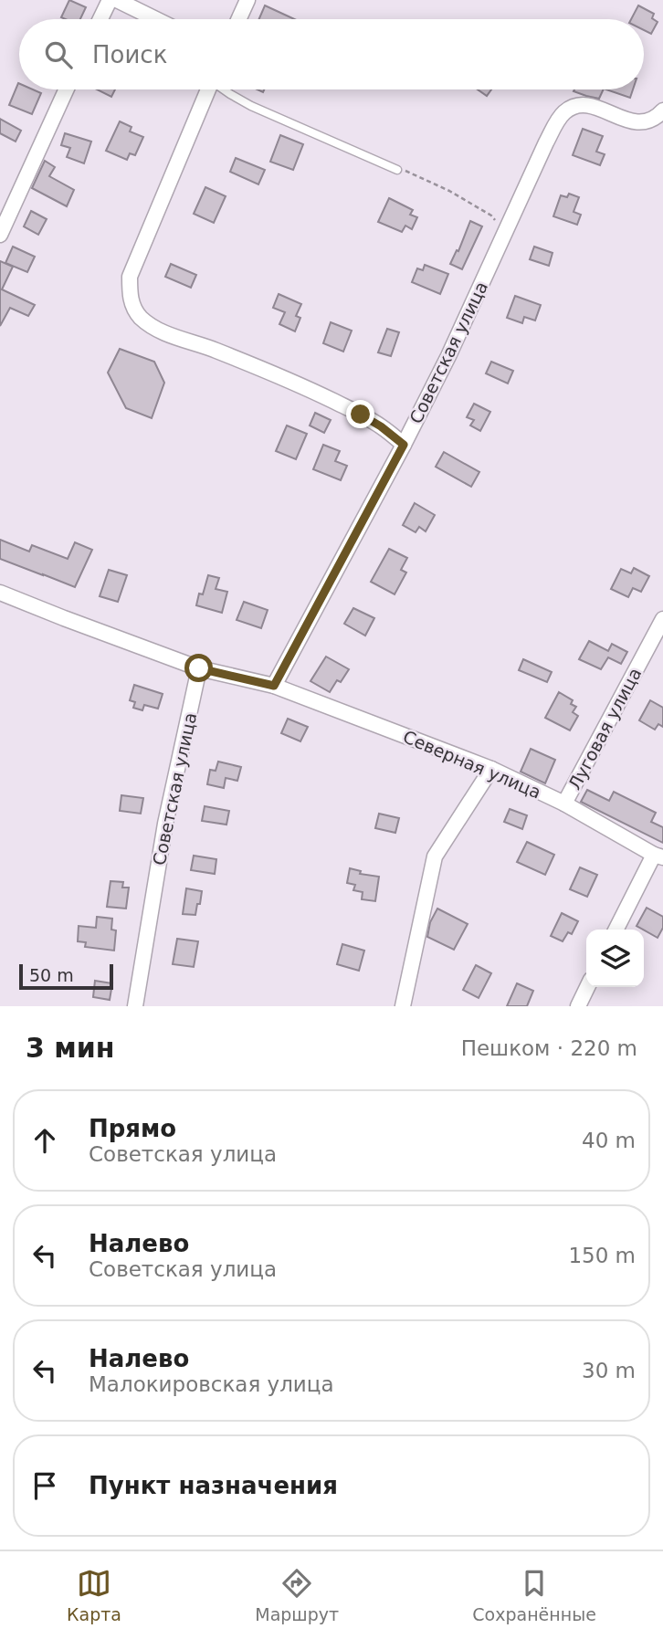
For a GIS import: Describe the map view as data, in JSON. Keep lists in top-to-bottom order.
{
  "streets": {
    "street": ["Советская улица", "Луговая улица", "Северная улица"]
  },
  "crossings": [
    ["Советская улица", "Северная улица"],
    ["Луговая улица", "Северная улица"]
  ],
  "scale_bar": "50 m",
  "page": {
    "search": "Поиск",
    "scale": "50 m",
    "heading": ["3 мин", "Пешком · 220 m"],
    "list": [
      ["Прямо", "Советская улица", "40 m"],
      ["Налево", "Советская улица", "150 m"],
      ["Налево", "Малокировская улица", "30 m"],
      "Пункт назначения"
    ],
    "nav": ["Карта", "Маршрут", "Сохранённые"]
  }
}
